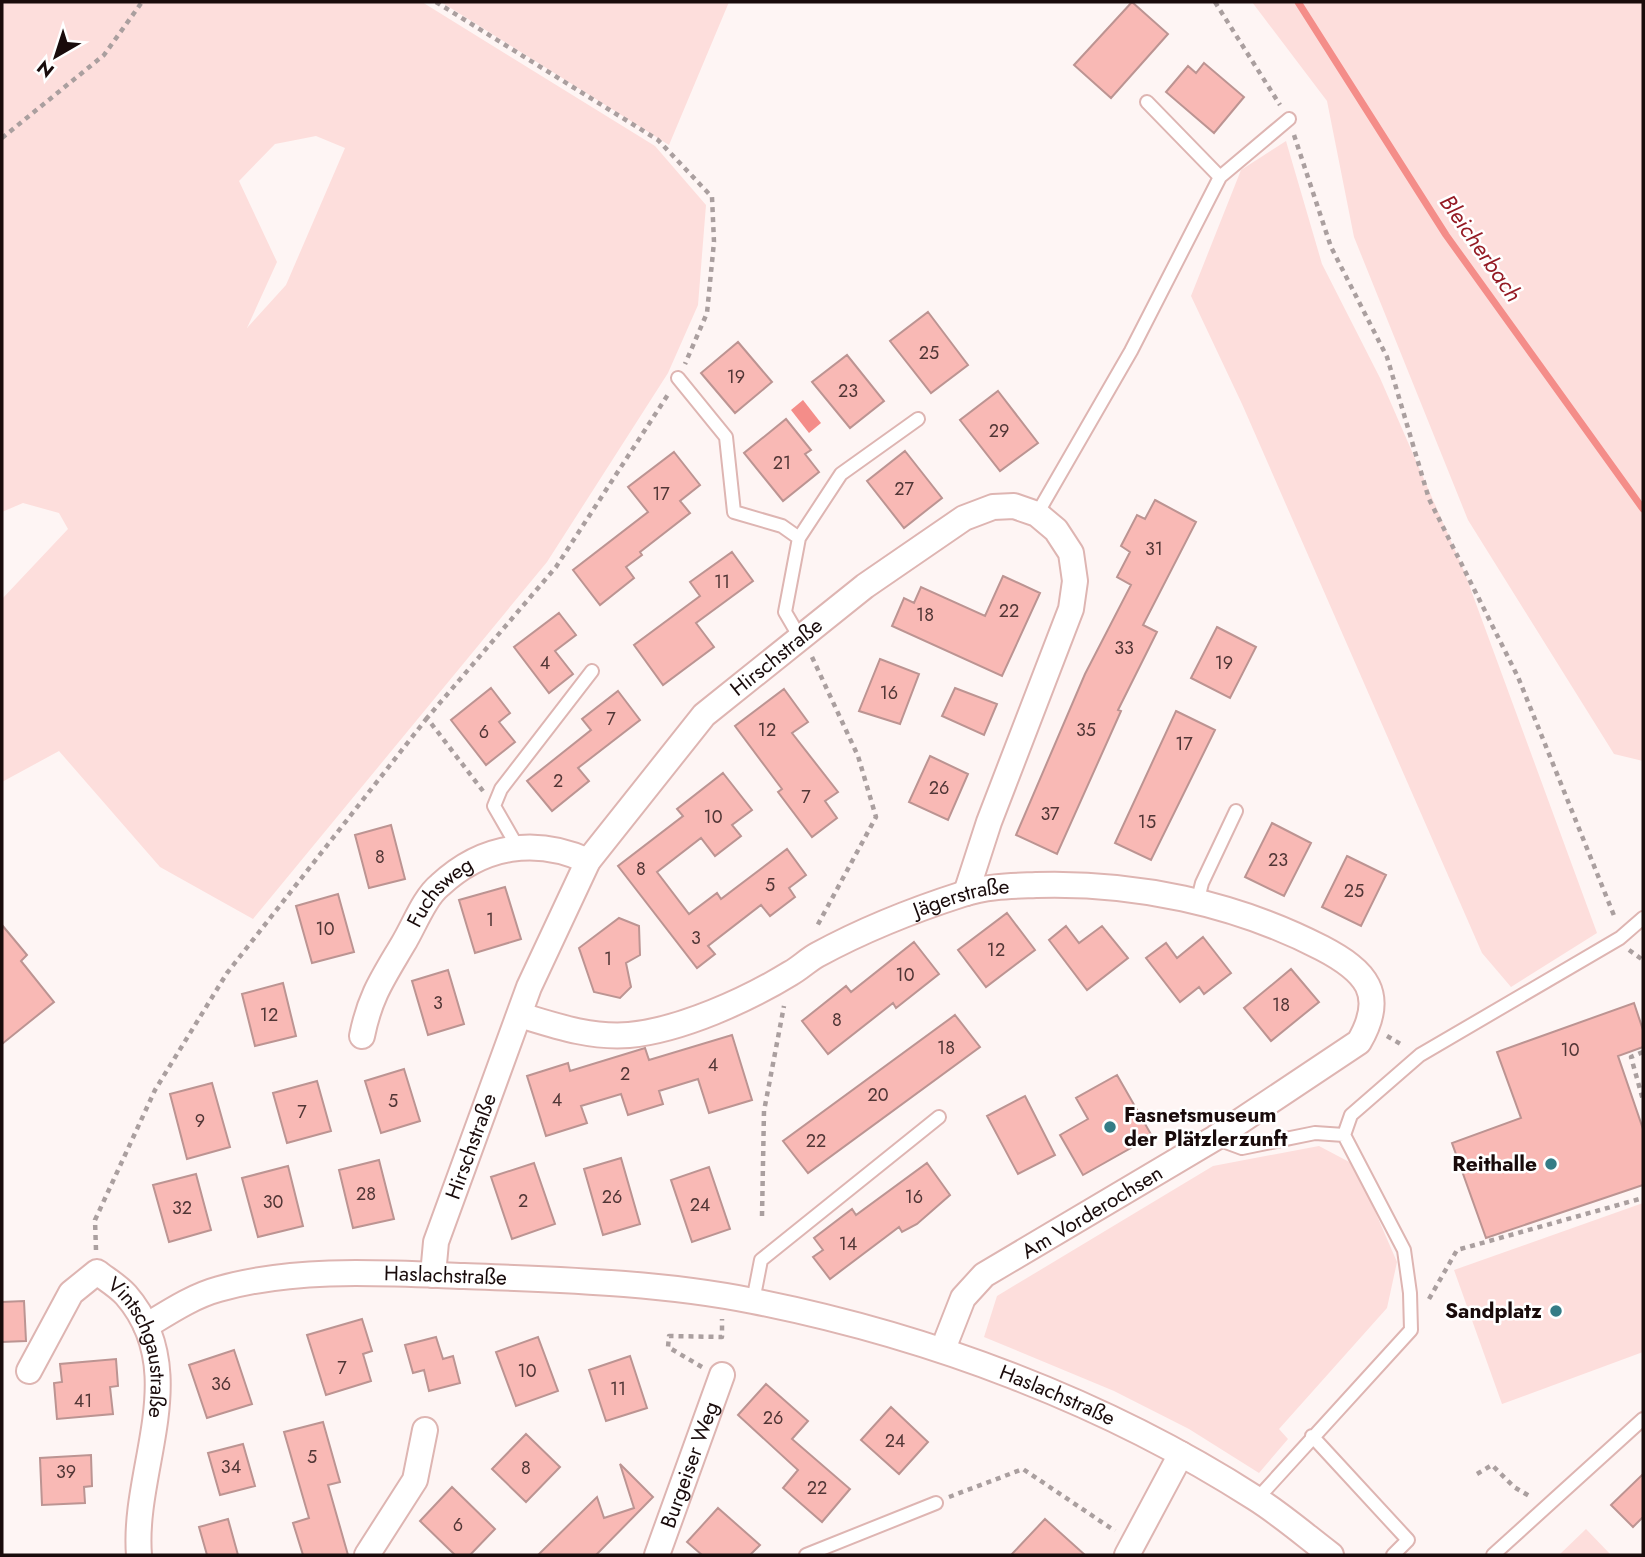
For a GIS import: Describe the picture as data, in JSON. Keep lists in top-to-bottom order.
{
  "streets": {
    "street": [
      "Hirschstraße",
      "Fuchsweg",
      "Jägerstraße",
      "Am Vorderochsen",
      "Haslachstraße",
      "Vintschgaustraße",
      "Burgeiser Weg"
    ]
  },
  "crossings": [
    ["Hirschstraße", "Fuchsweg"],
    ["Hirschstraße", "Jägerstraße"],
    ["Hirschstraße", "Haslachstraße"],
    ["Jägerstraße", "Am Vorderochsen"],
    ["Am Vorderochsen", "Haslachstraße"],
    ["Haslachstraße", "Vintschgaustraße"]
  ],
  "water": ["Bleicherbach"],
  "places": ["Fasnetsmuseum der Plätzlerzunft", "Reithalle", "Sandplatz"],
  "house_numbers": [
    "25",
    "19",
    "23",
    "29",
    "21",
    "27",
    "17",
    "31",
    "11",
    "22",
    "18",
    "33",
    "4",
    "19",
    "16",
    "7",
    "12",
    "35",
    "6",
    "17",
    "2",
    "26",
    "7",
    "37",
    "10",
    "15",
    "8",
    "23",
    "8",
    "5",
    "25",
    "1",
    "10",
    "3",
    "12",
    "1",
    "10",
    "3",
    "18",
    "12",
    "8",
    "18",
    "10",
    "4",
    "2",
    "20",
    "4",
    "5",
    "7",
    "9",
    "22",
    "28",
    "26",
    "16",
    "2",
    "30",
    "24",
    "32",
    "14",
    "7",
    "10",
    "36",
    "11",
    "41",
    "26",
    "24",
    "5",
    "34",
    "8",
    "39",
    "22",
    "6"
  ],
  "north": "bottom left"
}
